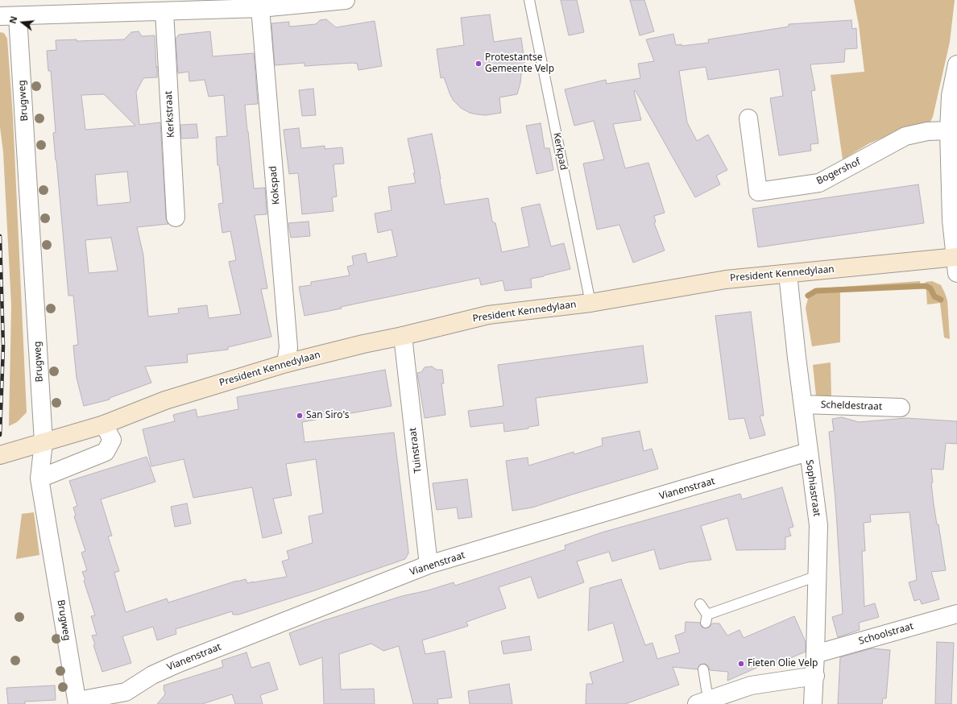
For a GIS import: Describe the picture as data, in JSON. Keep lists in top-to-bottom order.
{
  "streets": {
    "street": [
      "Brugweg",
      "Kerkstraat",
      "Bogershof",
      "Kokspad",
      "President Kennedylaan",
      "Scheldestraat",
      "Tuinstraat",
      "Sophiastraat",
      "Vianenstraat",
      "Schoolstraat"
    ],
    "lane": ["Kerkpad"]
  },
  "crossings": [
    ["Brugweg", "President Kennedylaan"],
    ["Brugweg", "Vianenstraat"],
    ["Kerkpad", "President Kennedylaan"],
    ["Kokspad", "President Kennedylaan"],
    ["President Kennedylaan", "Tuinstraat"],
    ["President Kennedylaan", "Sophiastraat"],
    ["Scheldestraat", "Sophiastraat"],
    ["Tuinstraat", "Vianenstraat"],
    ["Sophiastraat", "Vianenstraat"],
    ["Sophiastraat", "Schoolstraat"]
  ],
  "places": ["Protestantse Gemeente Velp", "San Siro's", "Fieten Olie Velp"],
  "north": "left"
}
